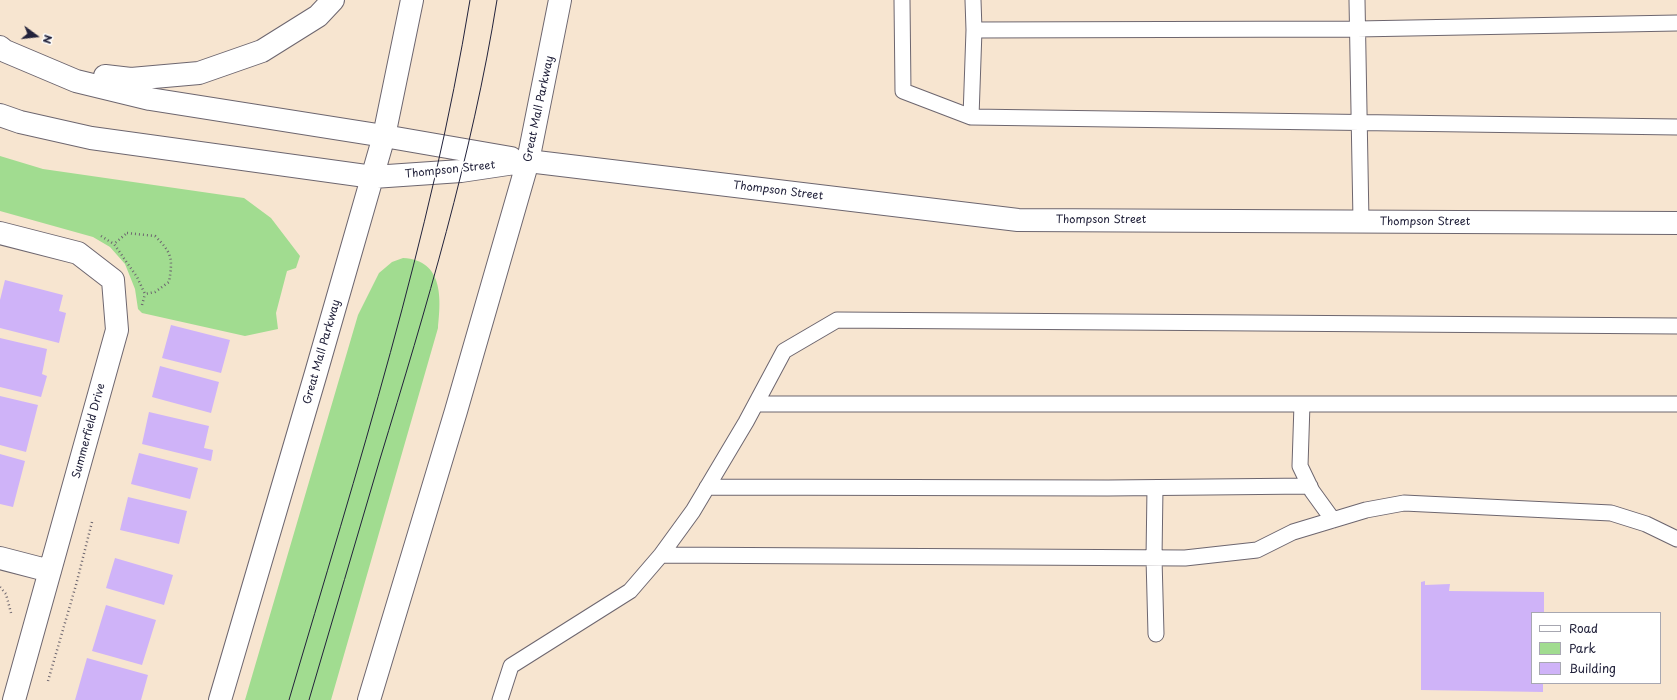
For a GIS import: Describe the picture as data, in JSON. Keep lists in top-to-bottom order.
{
  "streets": {
    "main road": ["Great Mall Parkway", "Thompson Street", "Summerfield Drive"]
  },
  "crossings": [
    ["Great Mall Parkway", "Thompson Street"]
  ],
  "legend": ["Road", "Park", "Building"],
  "north": "right"
}
